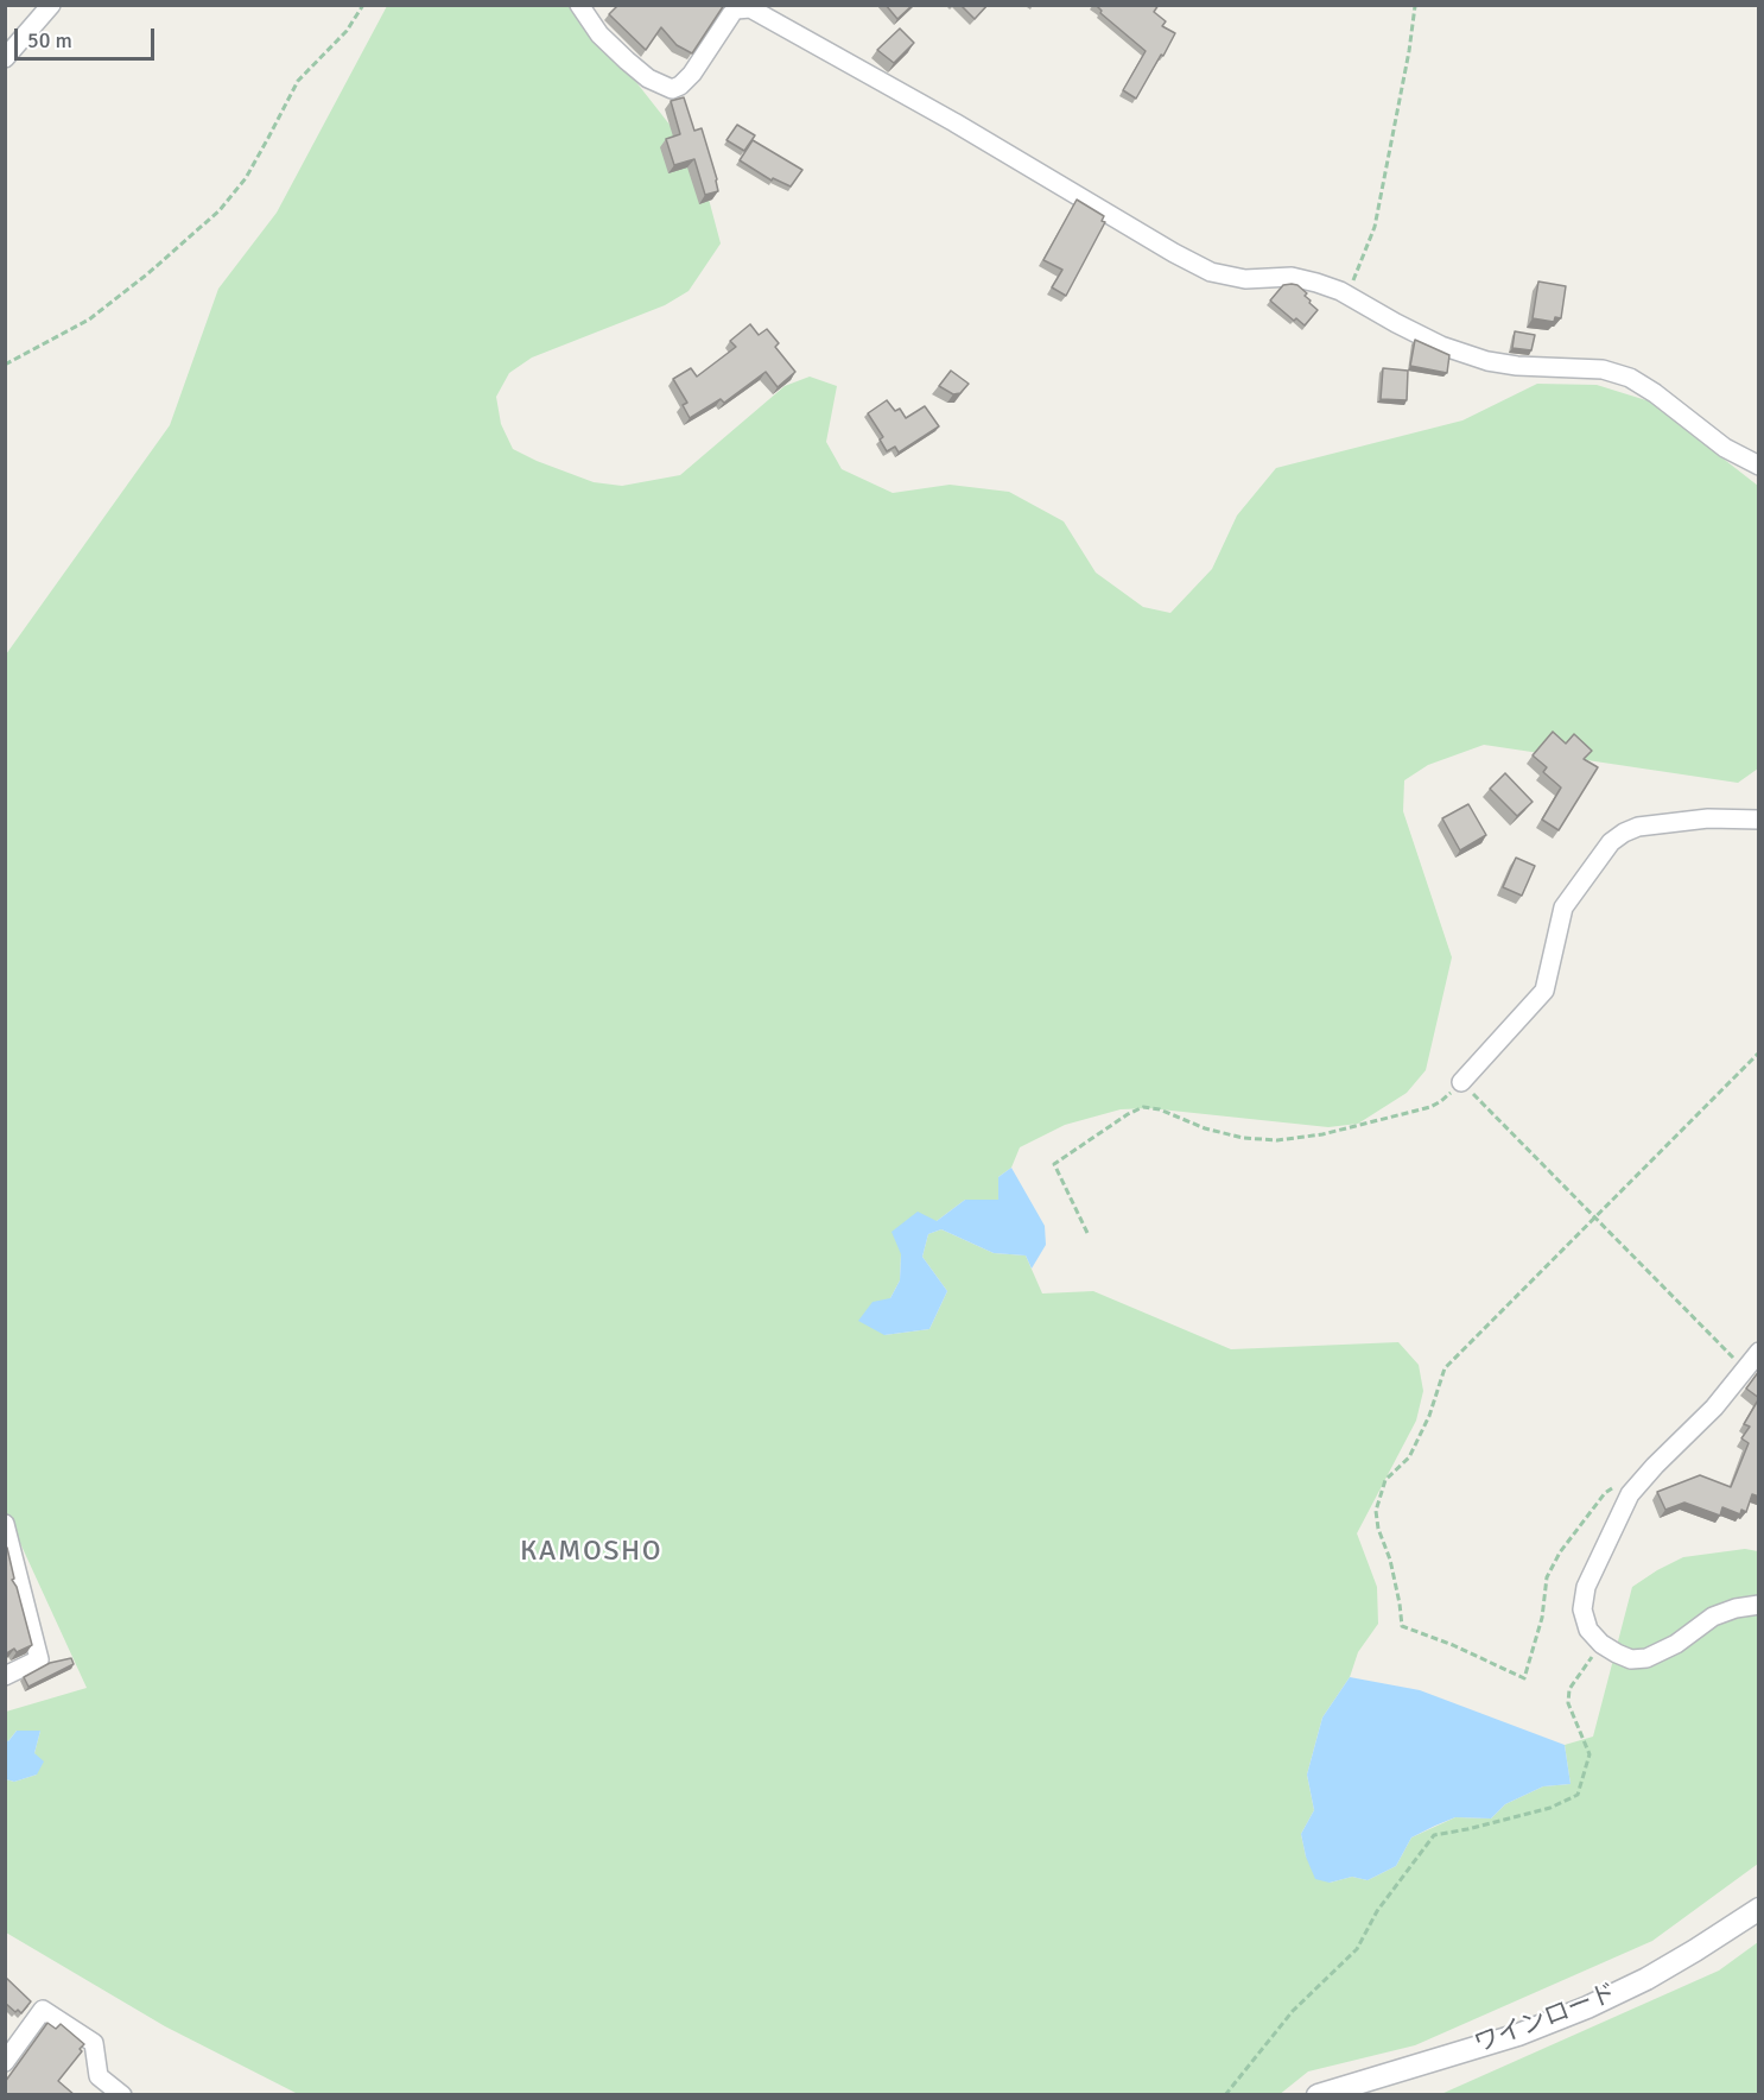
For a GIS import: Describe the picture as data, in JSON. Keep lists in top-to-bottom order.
{
  "streets": {
    "street": ["ワインロード"]
  },
  "districts": ["KAMOSHO"],
  "scale_bar": "50 m"
}
